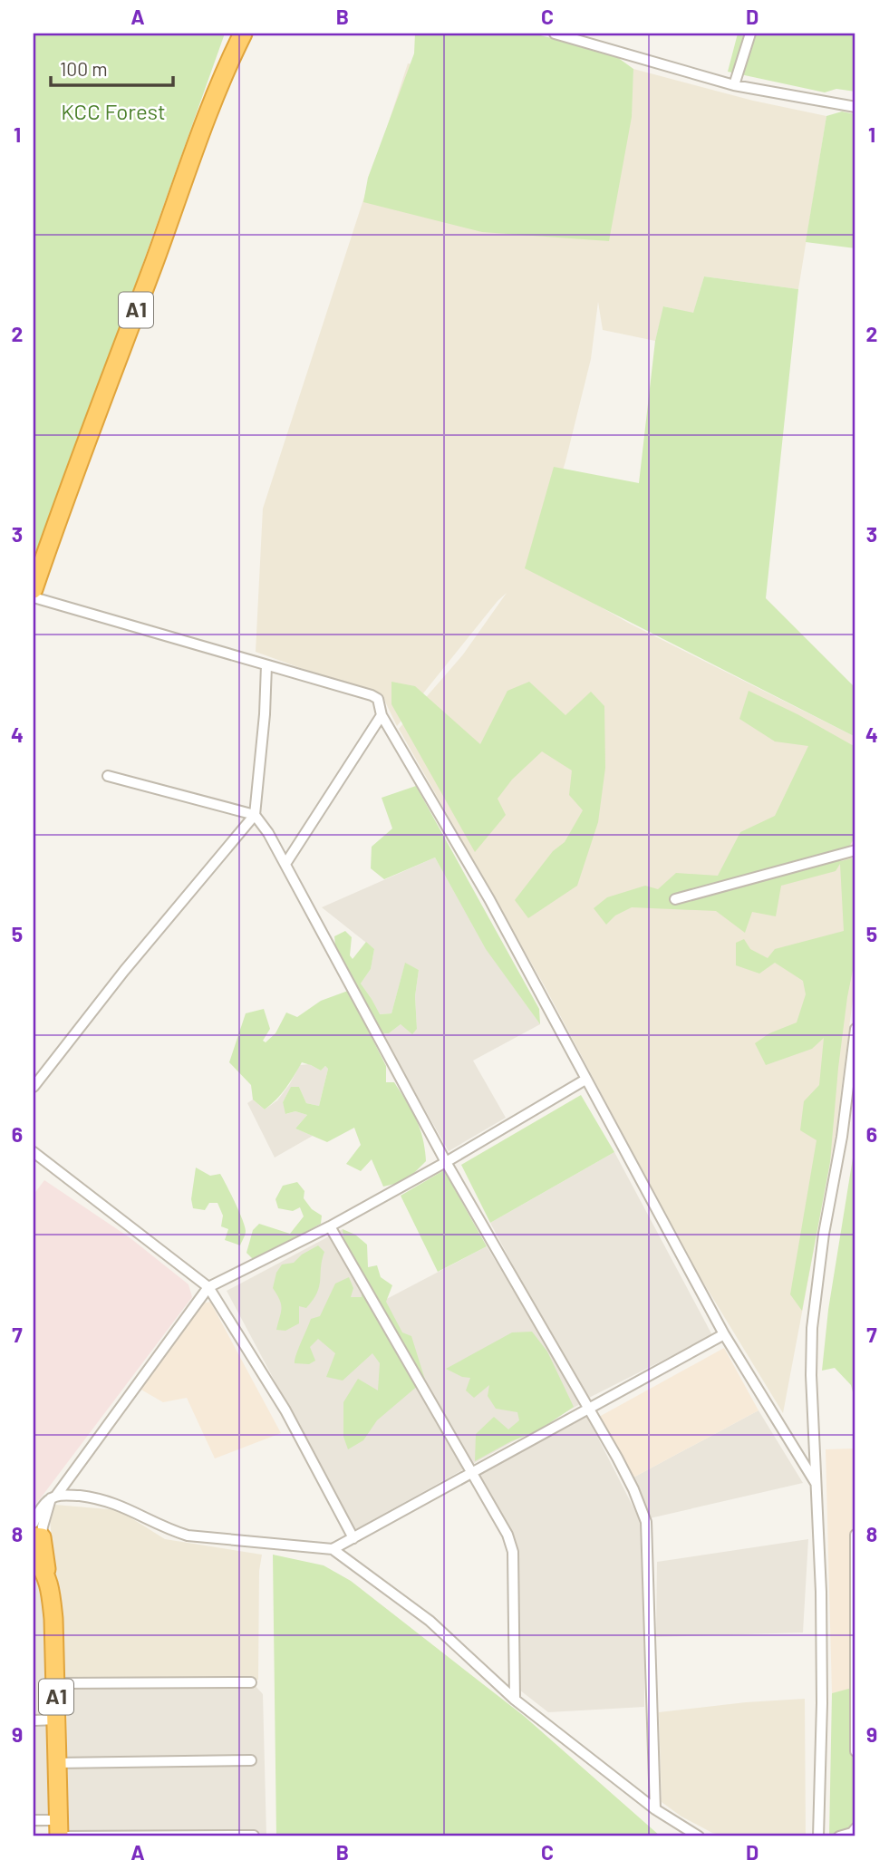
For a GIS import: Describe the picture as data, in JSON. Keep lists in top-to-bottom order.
{
  "streets": {
    "highway": ["A1"]
  },
  "parks": ["KCC Forest"],
  "scale_bar": "100 m",
  "grid": {
    "columns": [
      "A",
      "B",
      "C",
      "D"
    ],
    "rows": [
      "1",
      "2",
      "3",
      "4",
      "5",
      "6",
      "7",
      "8",
      "9"
    ]
  }
}
